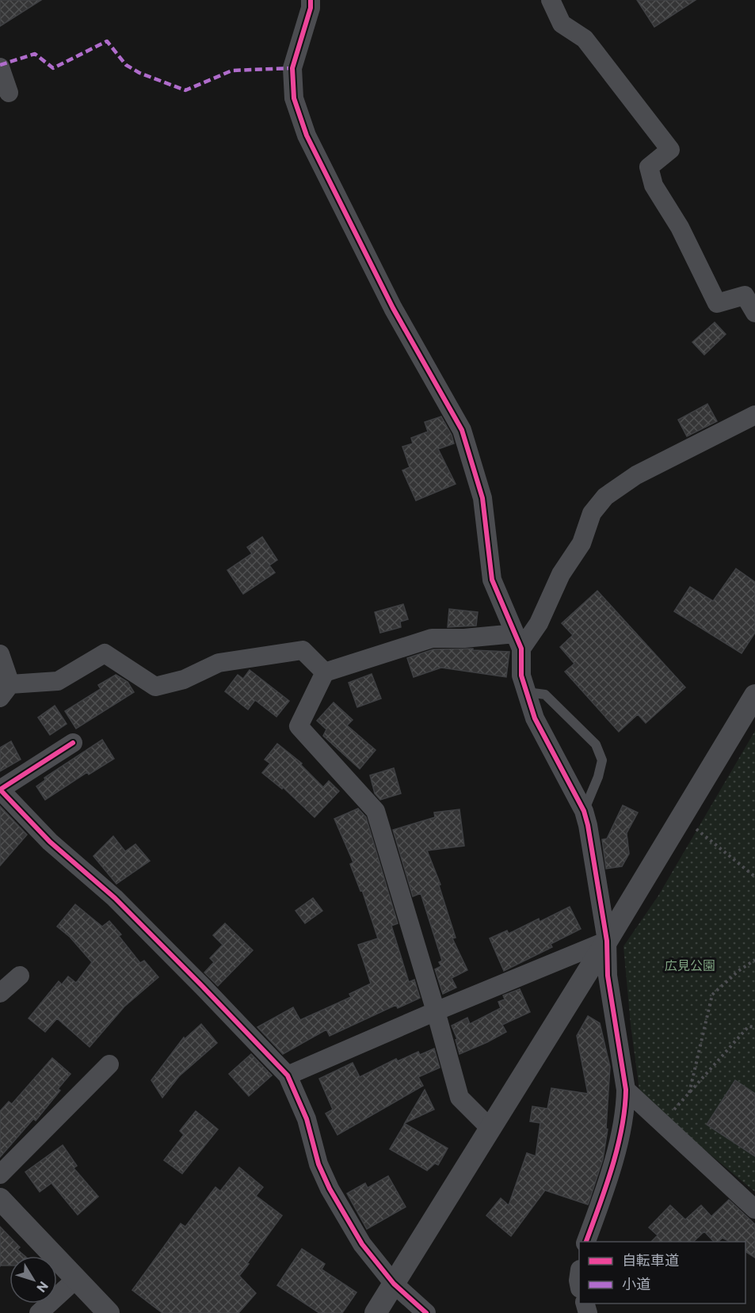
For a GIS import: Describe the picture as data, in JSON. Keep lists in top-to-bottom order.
{
  "parks": ["広見公園"],
  "legend": ["自転車道", "小道"],
  "north": "bottom right"
}
